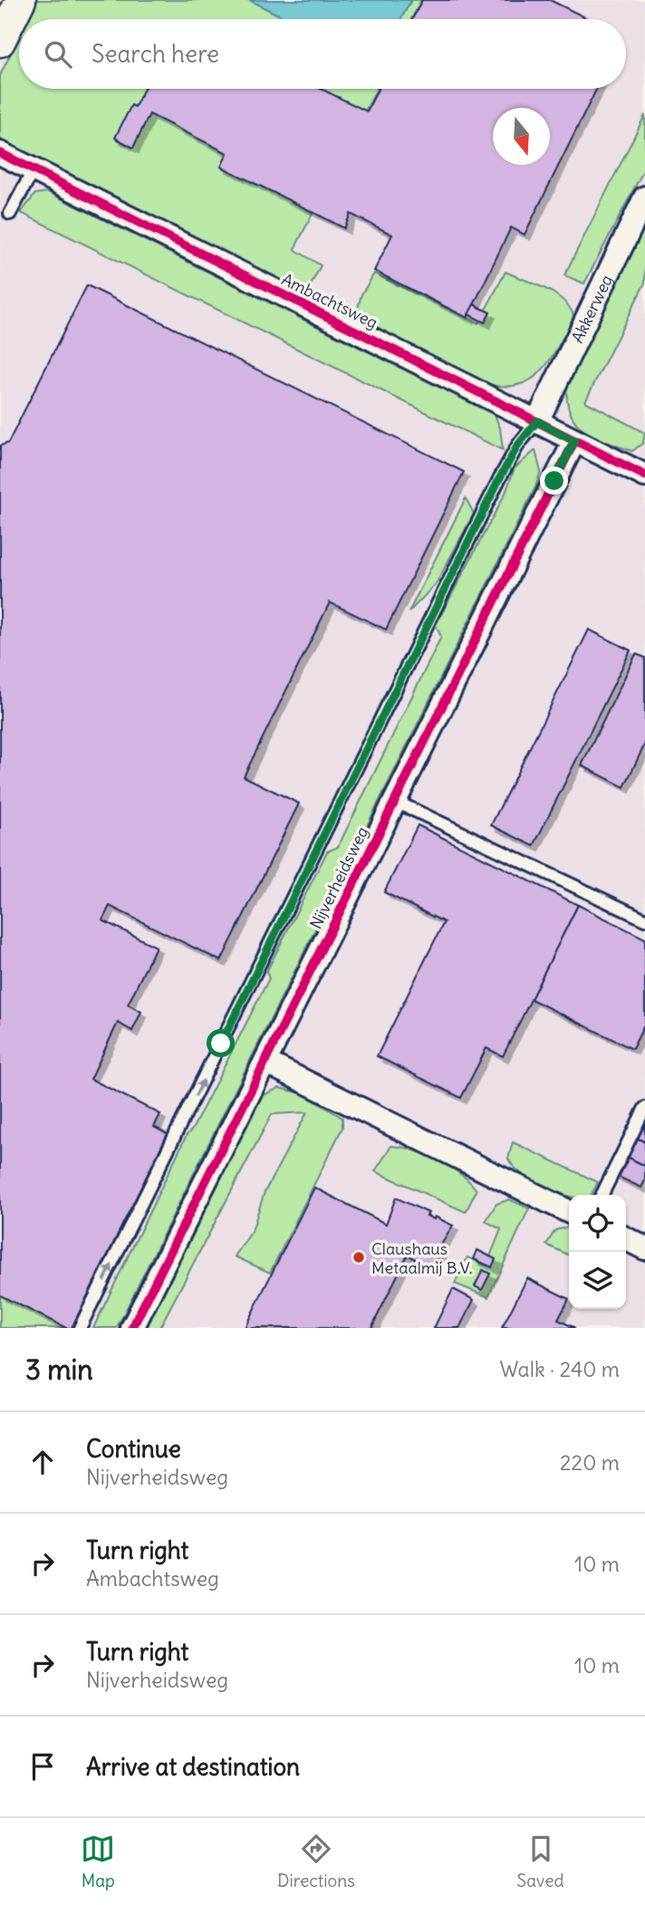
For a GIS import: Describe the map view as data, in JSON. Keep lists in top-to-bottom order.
{
  "streets": {
    "street": ["Ambachtsweg", "Akkerweg", "Nijverheidsweg"]
  },
  "crossings": [
    ["Ambachtsweg", "Akkerweg"],
    ["Ambachtsweg", "Nijverheidsweg"],
    ["Akkerweg", "Nijverheidsweg"]
  ],
  "one_way": ["Nijverheidsweg"],
  "places": ["Claushaus Metaalmij B.V."],
  "north": "bottom",
  "page": {
    "search": "Search here",
    "heading": ["3 min", "Walk · 240 m"],
    "list": [
      ["Continue", "Nijverheidsweg", "220 m"],
      ["Turn right", "Ambachtsweg", "10 m"],
      ["Turn right", "Nijverheidsweg", "10 m"],
      "Arrive at destination"
    ],
    "nav": ["Map", "Directions", "Saved"]
  }
}
